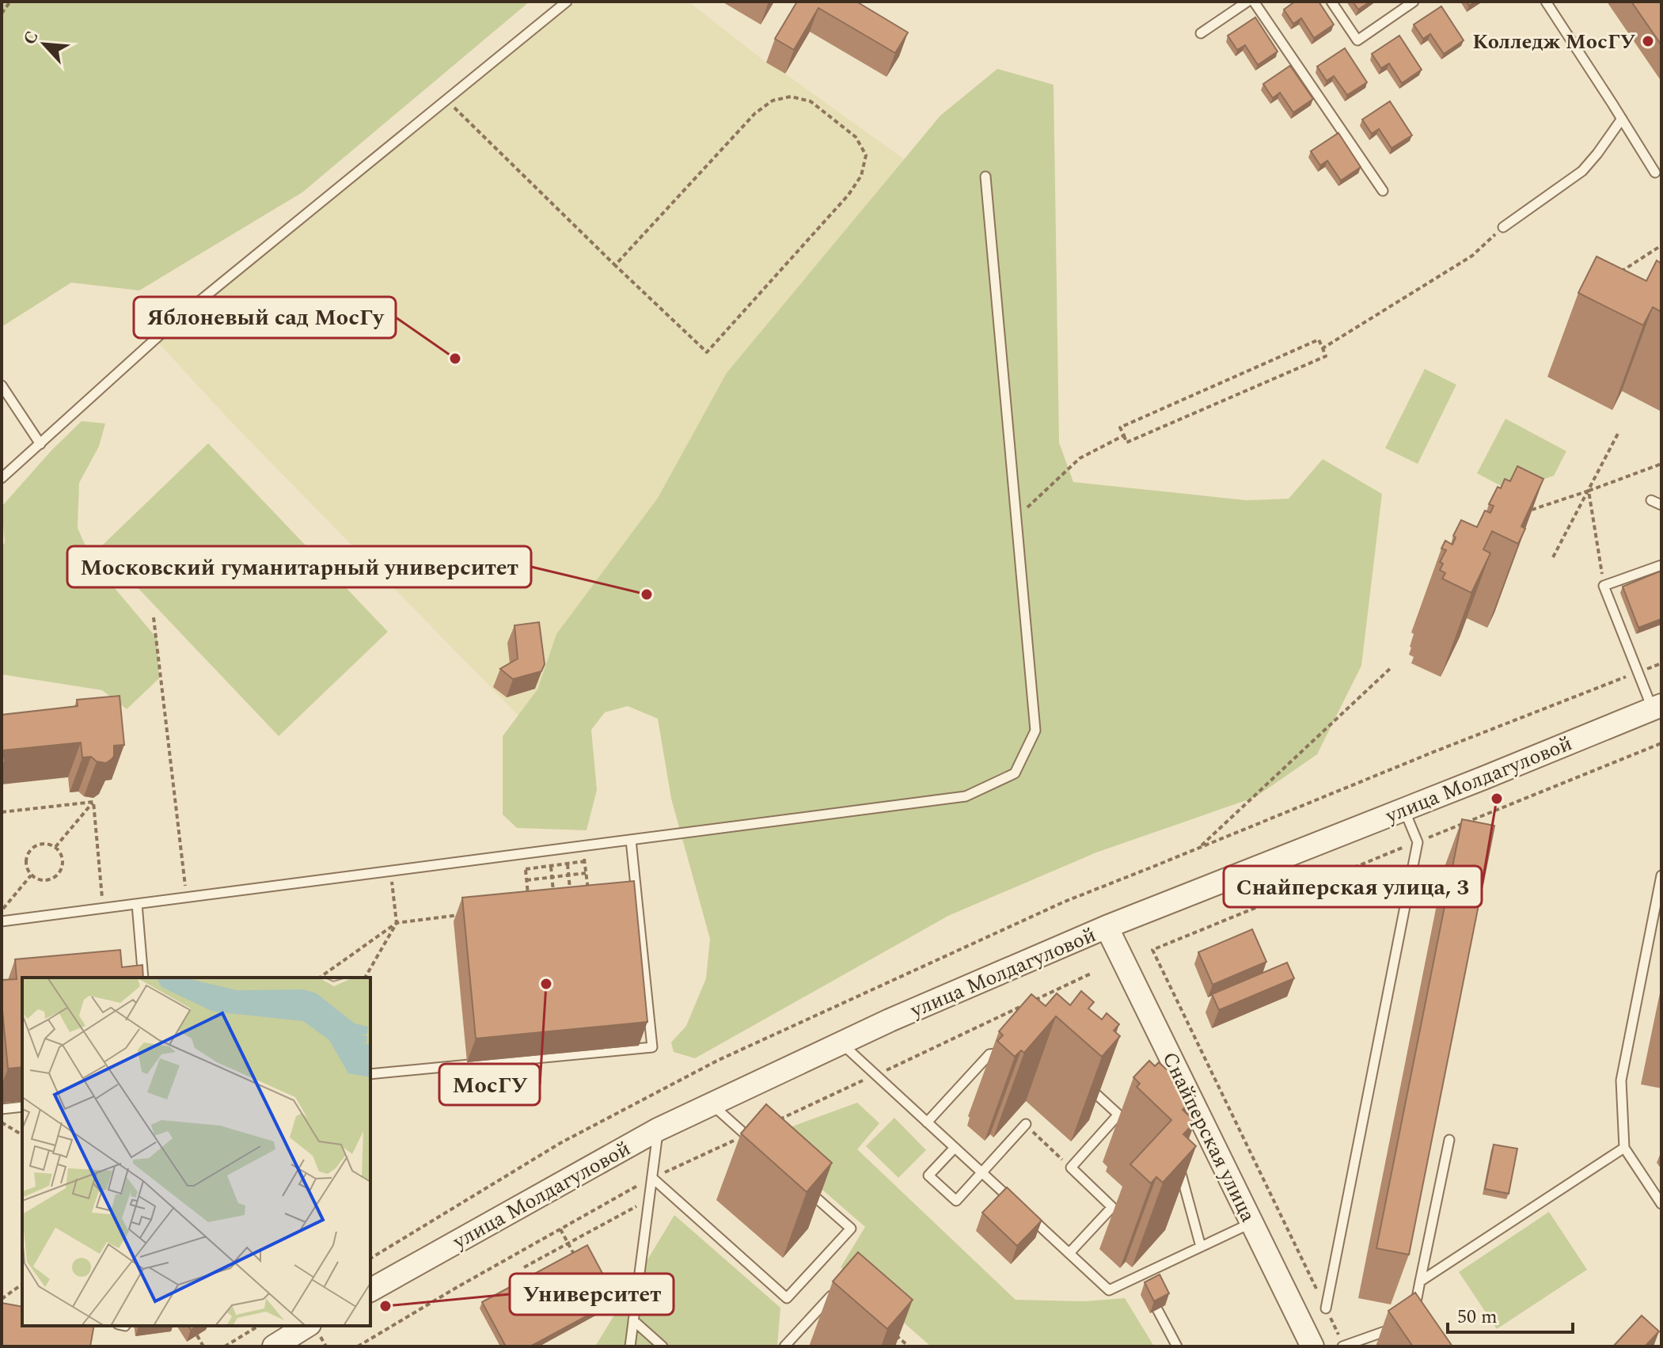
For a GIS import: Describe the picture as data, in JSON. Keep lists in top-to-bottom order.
{
  "streets": {
    "street": ["улица Молдагуловой", "Снайперская улица"]
  },
  "crossings": [
    ["улица Молдагуловой", "Снайперская улица"]
  ],
  "places": [
    "Колледж МосГУ",
    "Яблоневый сад МосГу",
    "Московский гуманитарный университет",
    "Снайперская улица, 3",
    "МосГУ",
    "Университет"
  ],
  "scale_bar": "50 m",
  "north": "top left"
}
